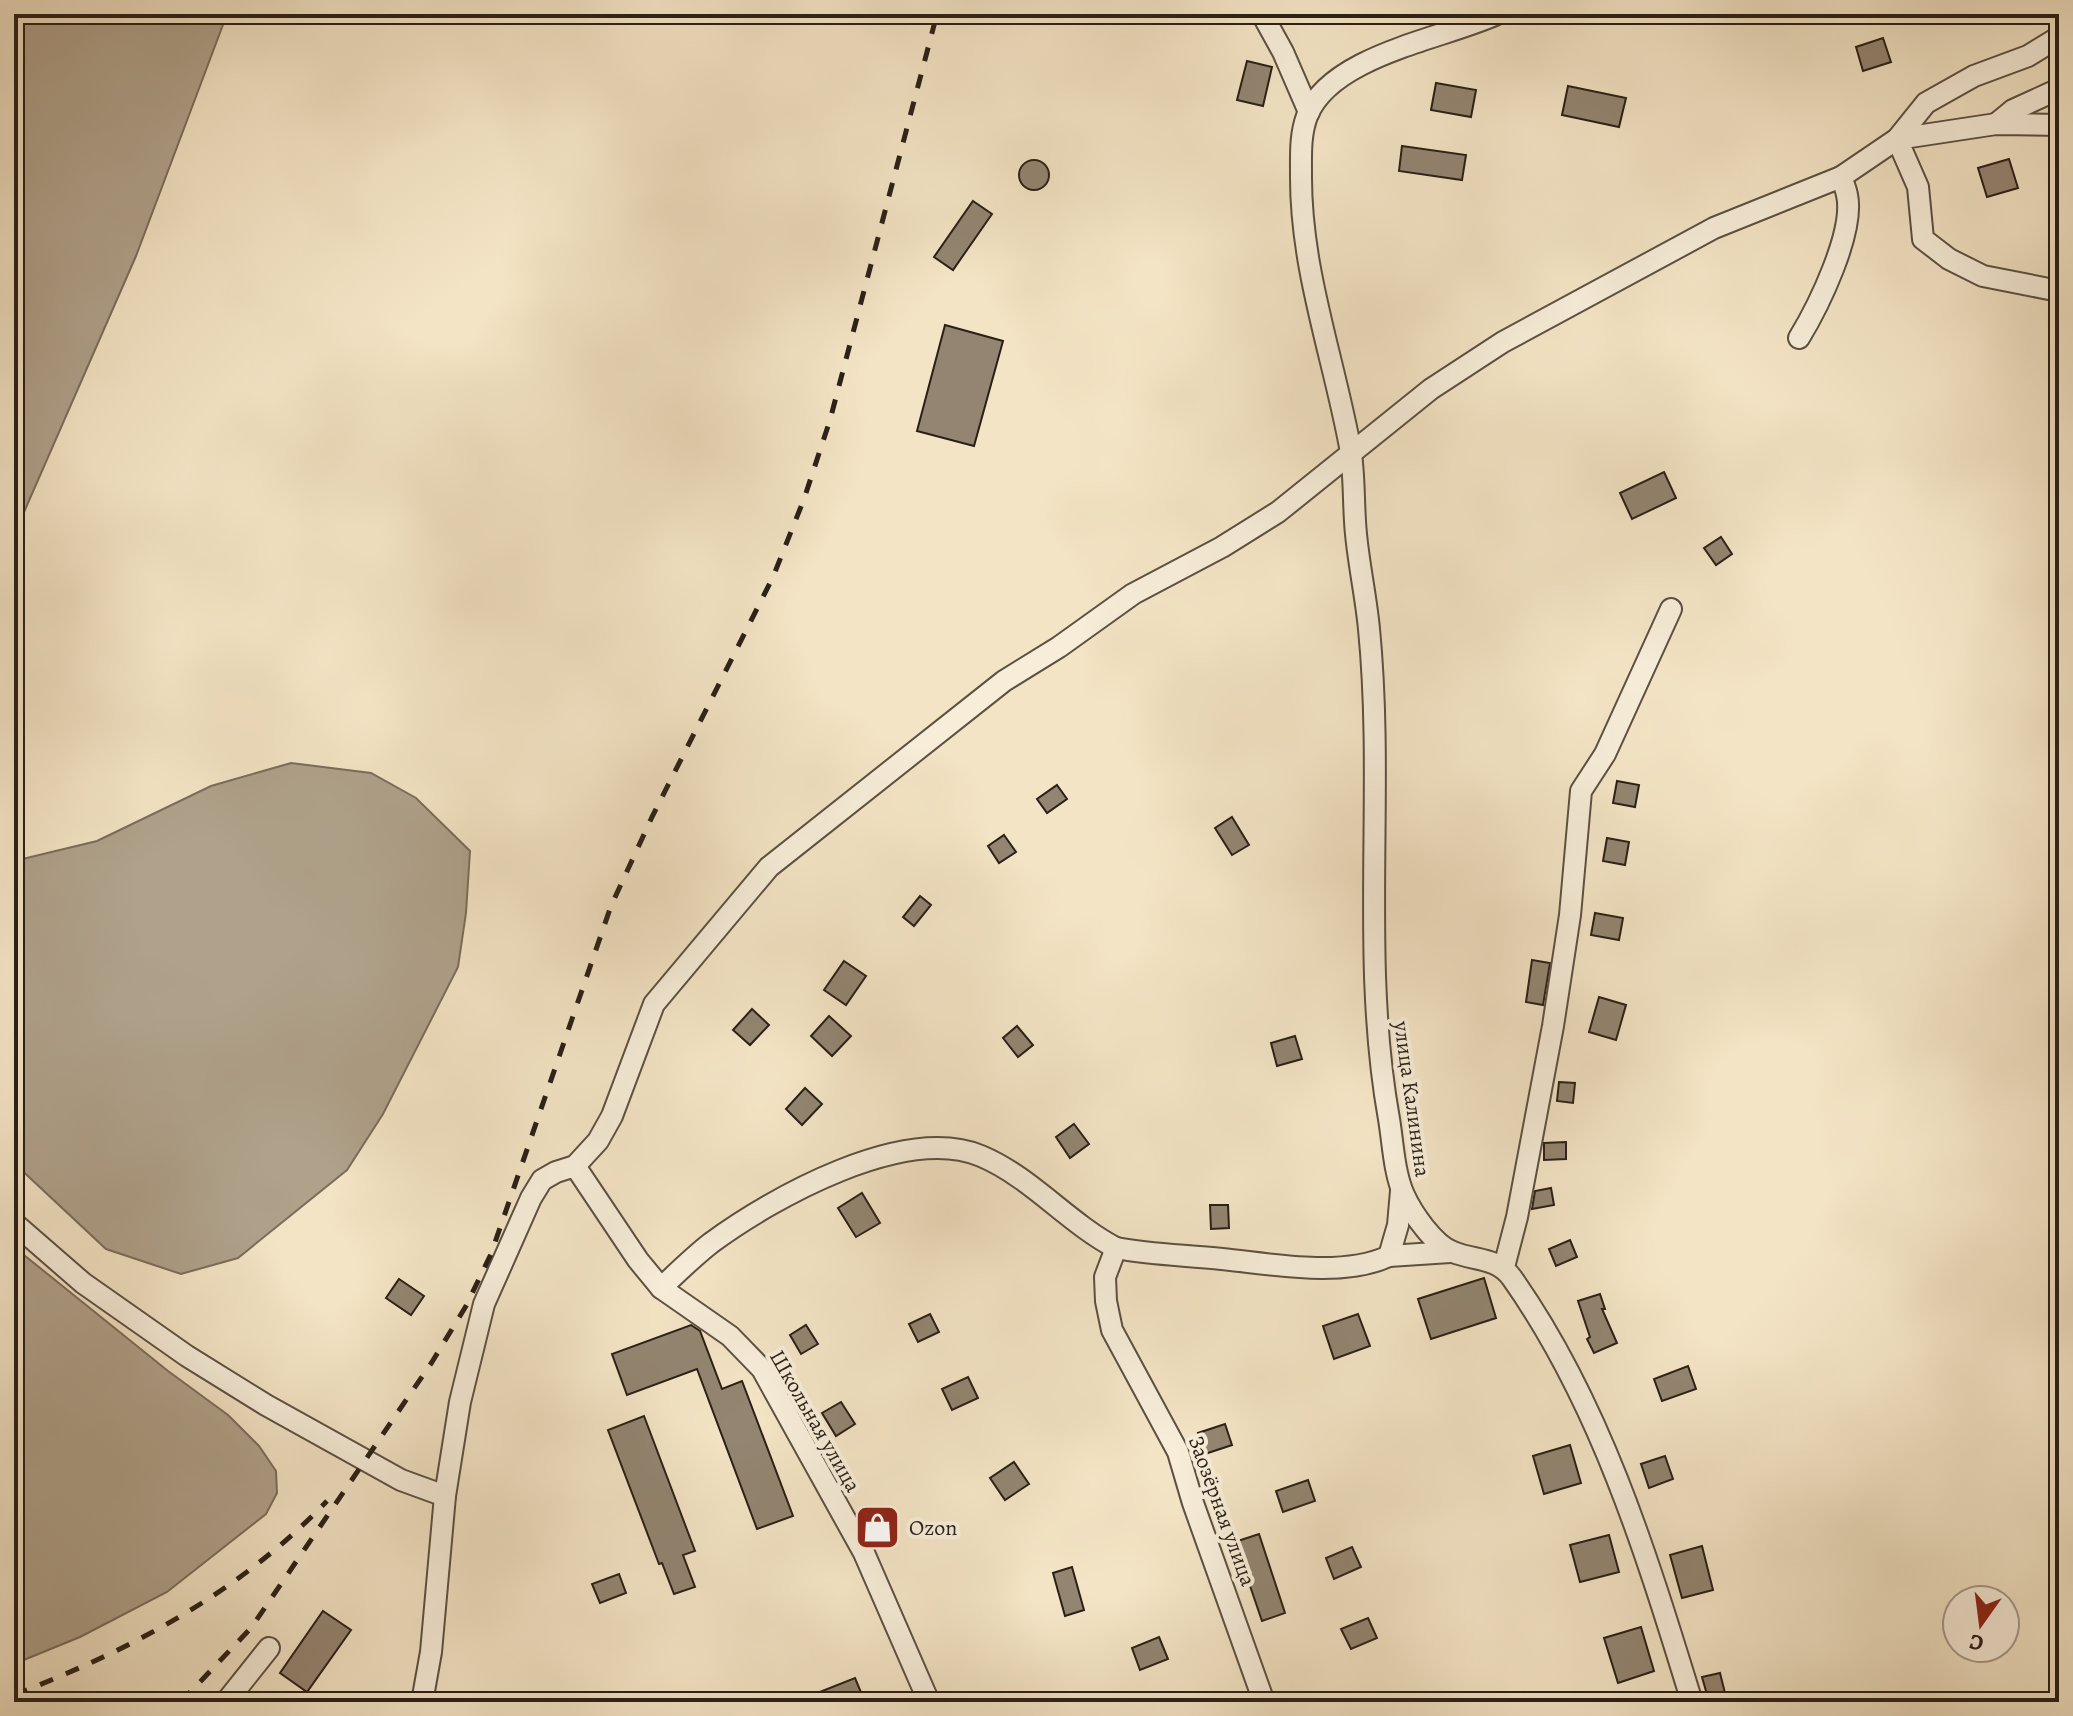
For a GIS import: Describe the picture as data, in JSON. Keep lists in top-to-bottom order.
{
  "streets": {
    "street": ["улица Калинина", "Школьная улица", "Заозёрная улица"]
  },
  "places": {
    "shop": ["Ozon"]
  },
  "north": "bottom"
}
